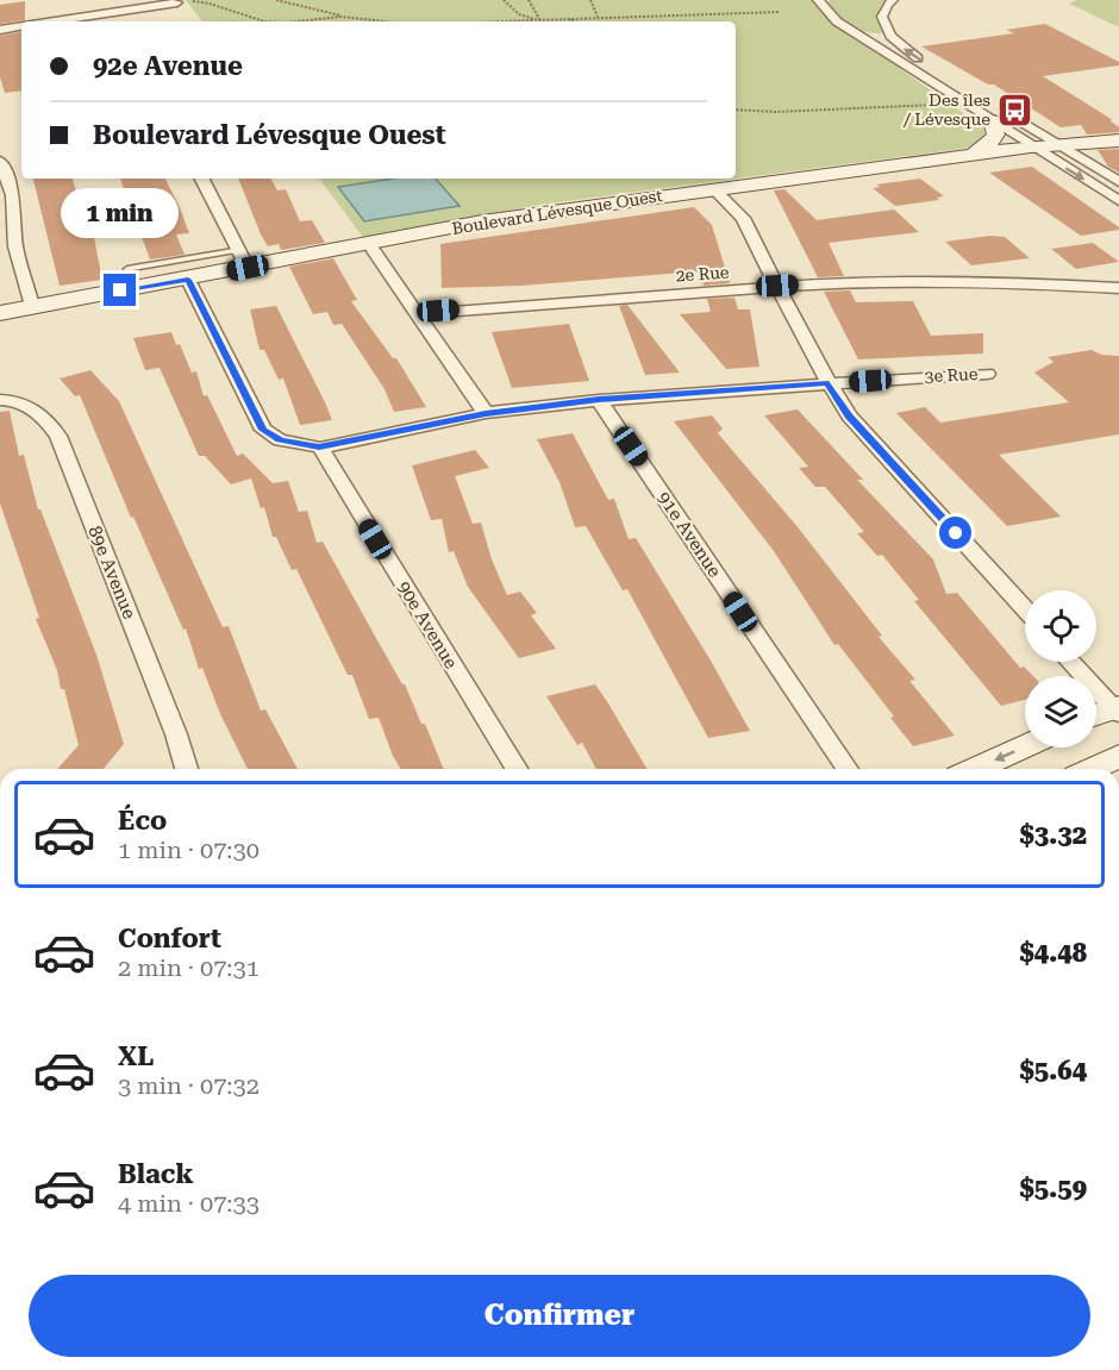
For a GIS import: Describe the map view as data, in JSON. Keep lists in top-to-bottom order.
{
  "streets": {
    "street": [
      "Boulevard Lévesque Ouest",
      "2e Rue",
      "3e Rue",
      "91e Avenue",
      "89e Avenue",
      "90e Avenue"
    ]
  },
  "crossings": [
    ["3e Rue", "91e Avenue"],
    ["3e Rue", "90e Avenue"]
  ],
  "places": {
    "bus stop": ["Des îles / Lévesque"]
  },
  "page": {
    "banner": ["92e Avenue", "Boulevard Lévesque Ouest"],
    "bubble": "1 min",
    "list": [
      {
        "name": "Éco",
        "note": "1 min · 07:30",
        "value": "$3.32"
      },
      {
        "name": "Confort",
        "note": "2 min · 07:31",
        "value": "$4.48"
      },
      {
        "name": "XL",
        "note": "3 min · 07:32",
        "value": "$5.64"
      },
      {
        "name": "Black",
        "note": "4 min · 07:33",
        "value": "$5.59"
      }
    ],
    "buttons": "Confirmer"
  }
}
